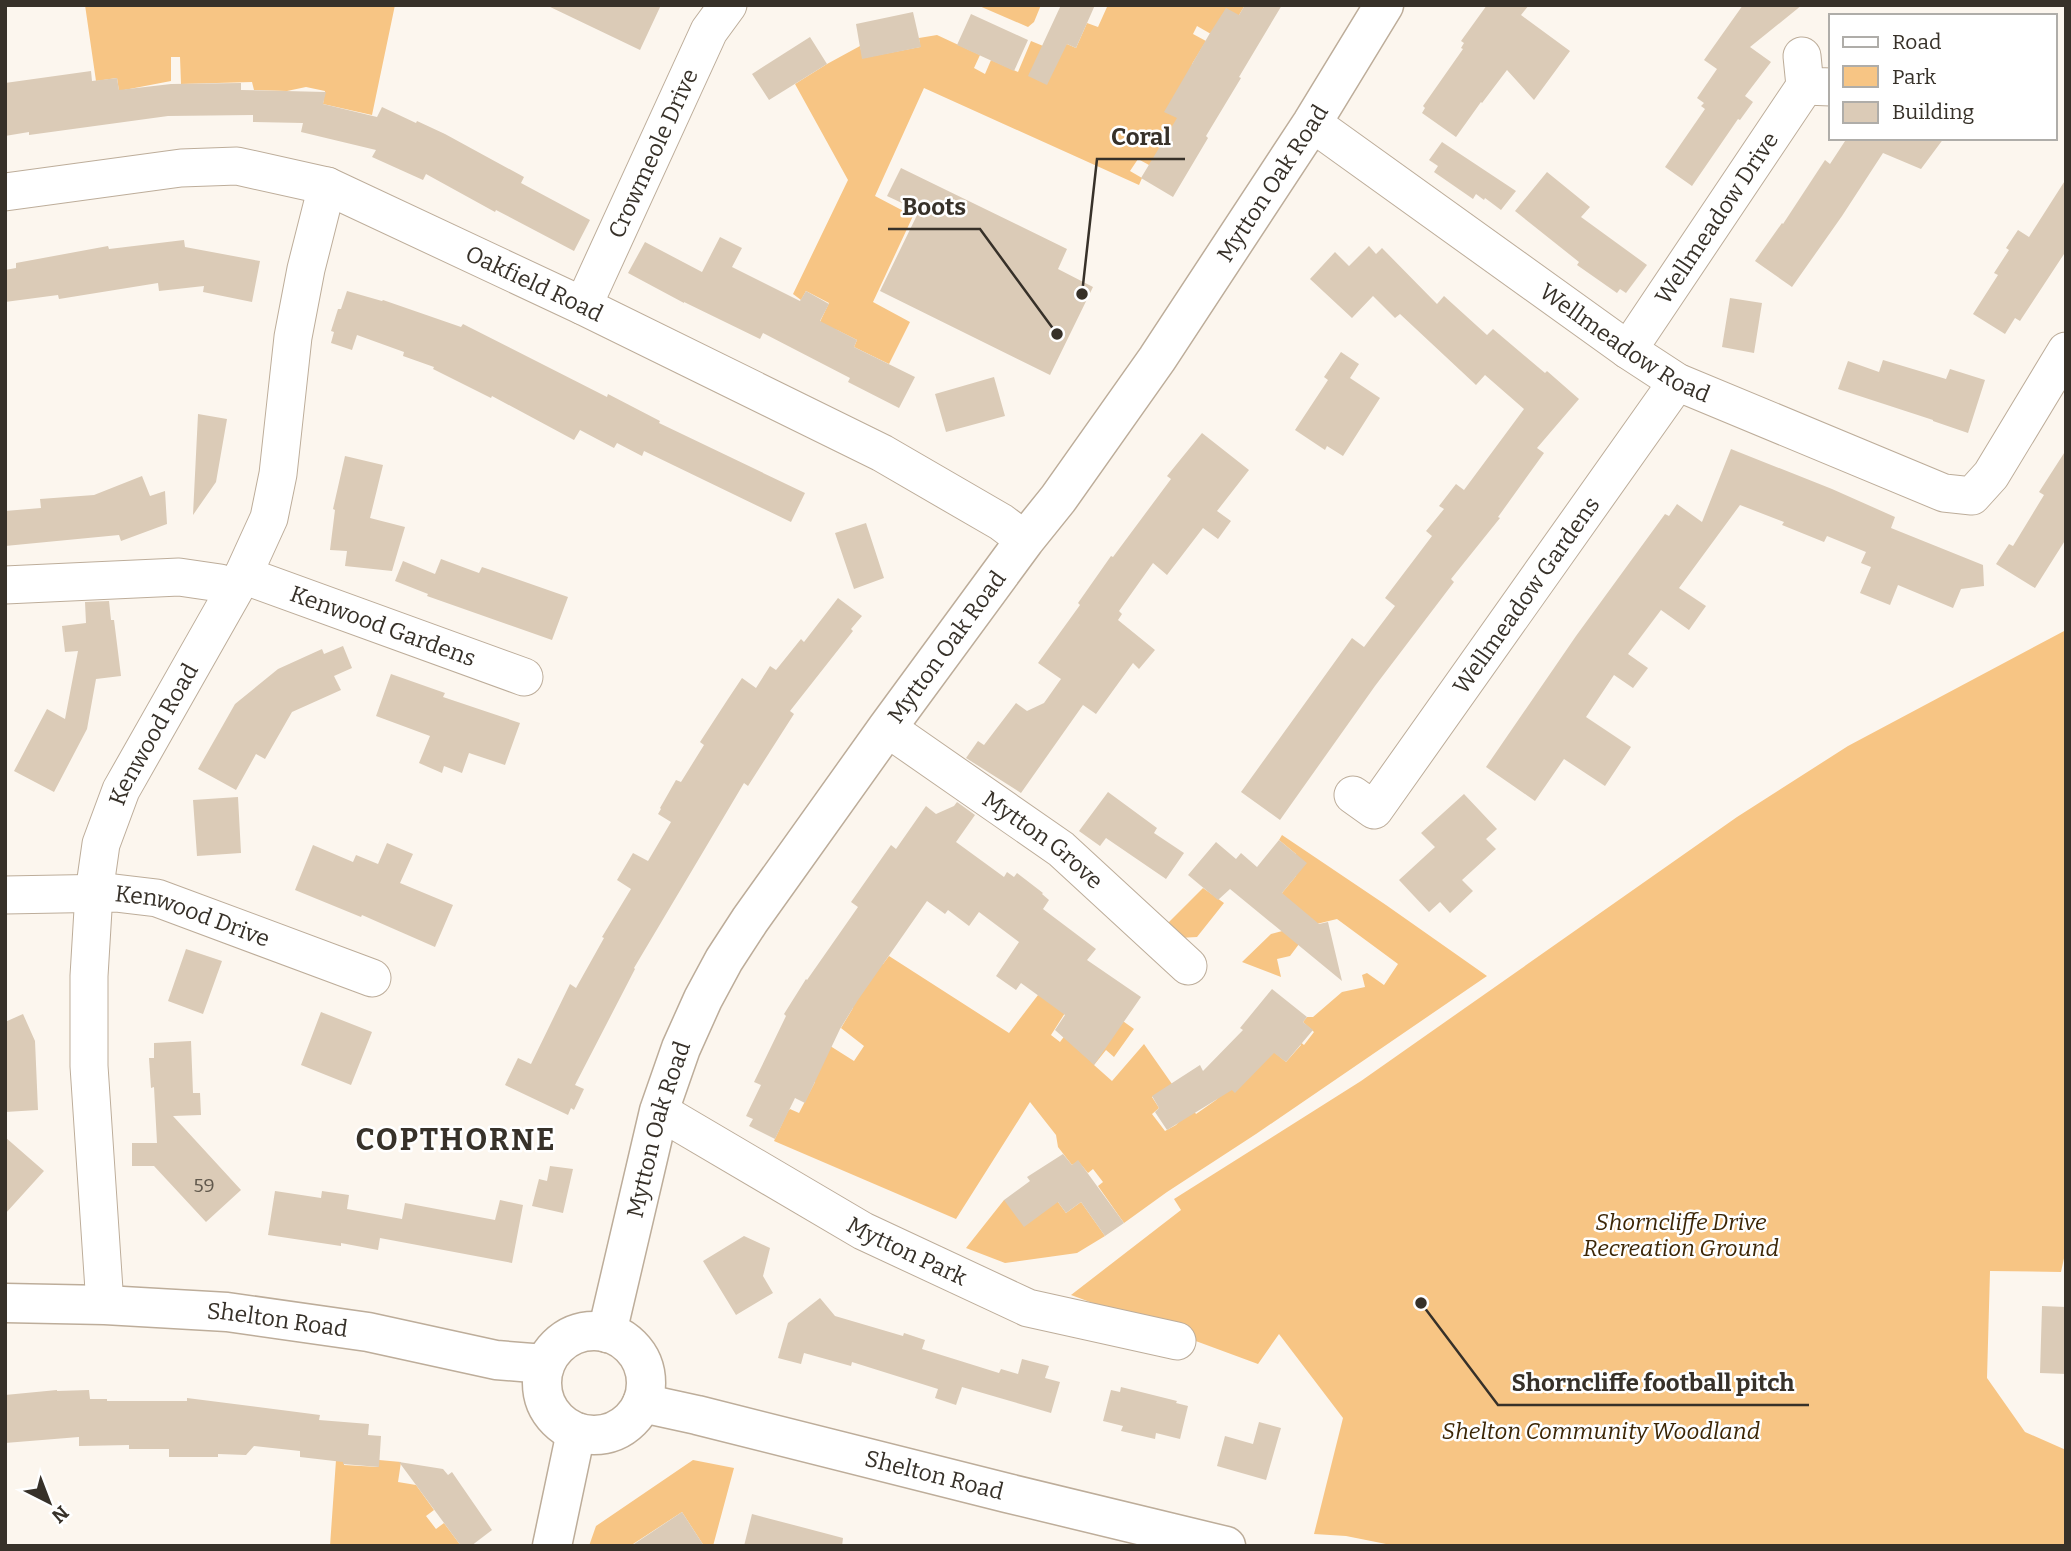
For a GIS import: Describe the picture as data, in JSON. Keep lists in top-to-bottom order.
{
  "streets": {
    "main road": ["Mytton Oak Road", "Shelton Road"],
    "street": [
      "Crowmeole Drive",
      "Wellmeadow Drive",
      "Oakfield Road",
      "Wellmeadow Road",
      "Wellmeadow Gardens",
      "Kenwood Gardens",
      "Kenwood Road",
      "Mytton Grove",
      "Kenwood Drive",
      "Mytton Park"
    ]
  },
  "crossings": [
    ["Crowmeole Drive", "Oakfield Road"],
    ["Mytton Oak Road", "Oakfield Road"],
    ["Mytton Oak Road", "Wellmeadow Road"],
    ["Mytton Oak Road", "Mytton Grove"],
    ["Mytton Oak Road", "Mytton Park"],
    ["Mytton Oak Road", "Shelton Road"],
    ["Wellmeadow Drive", "Wellmeadow Road"],
    ["Oakfield Road", "Kenwood Road"],
    ["Wellmeadow Road", "Wellmeadow Gardens"],
    ["Kenwood Gardens", "Kenwood Road"],
    ["Kenwood Road", "Kenwood Drive"],
    ["Kenwood Road", "Shelton Road"]
  ],
  "districts": ["COPTHORNE"],
  "parks": ["Shorncliffe Drive Recreation Ground", "Shelton Community Woodland"],
  "places": ["Coral", "Boots", "Shorncliffe football pitch"],
  "house_numbers": ["59"],
  "legend": ["Road", "Park", "Building"],
  "north": "bottom right"
}
